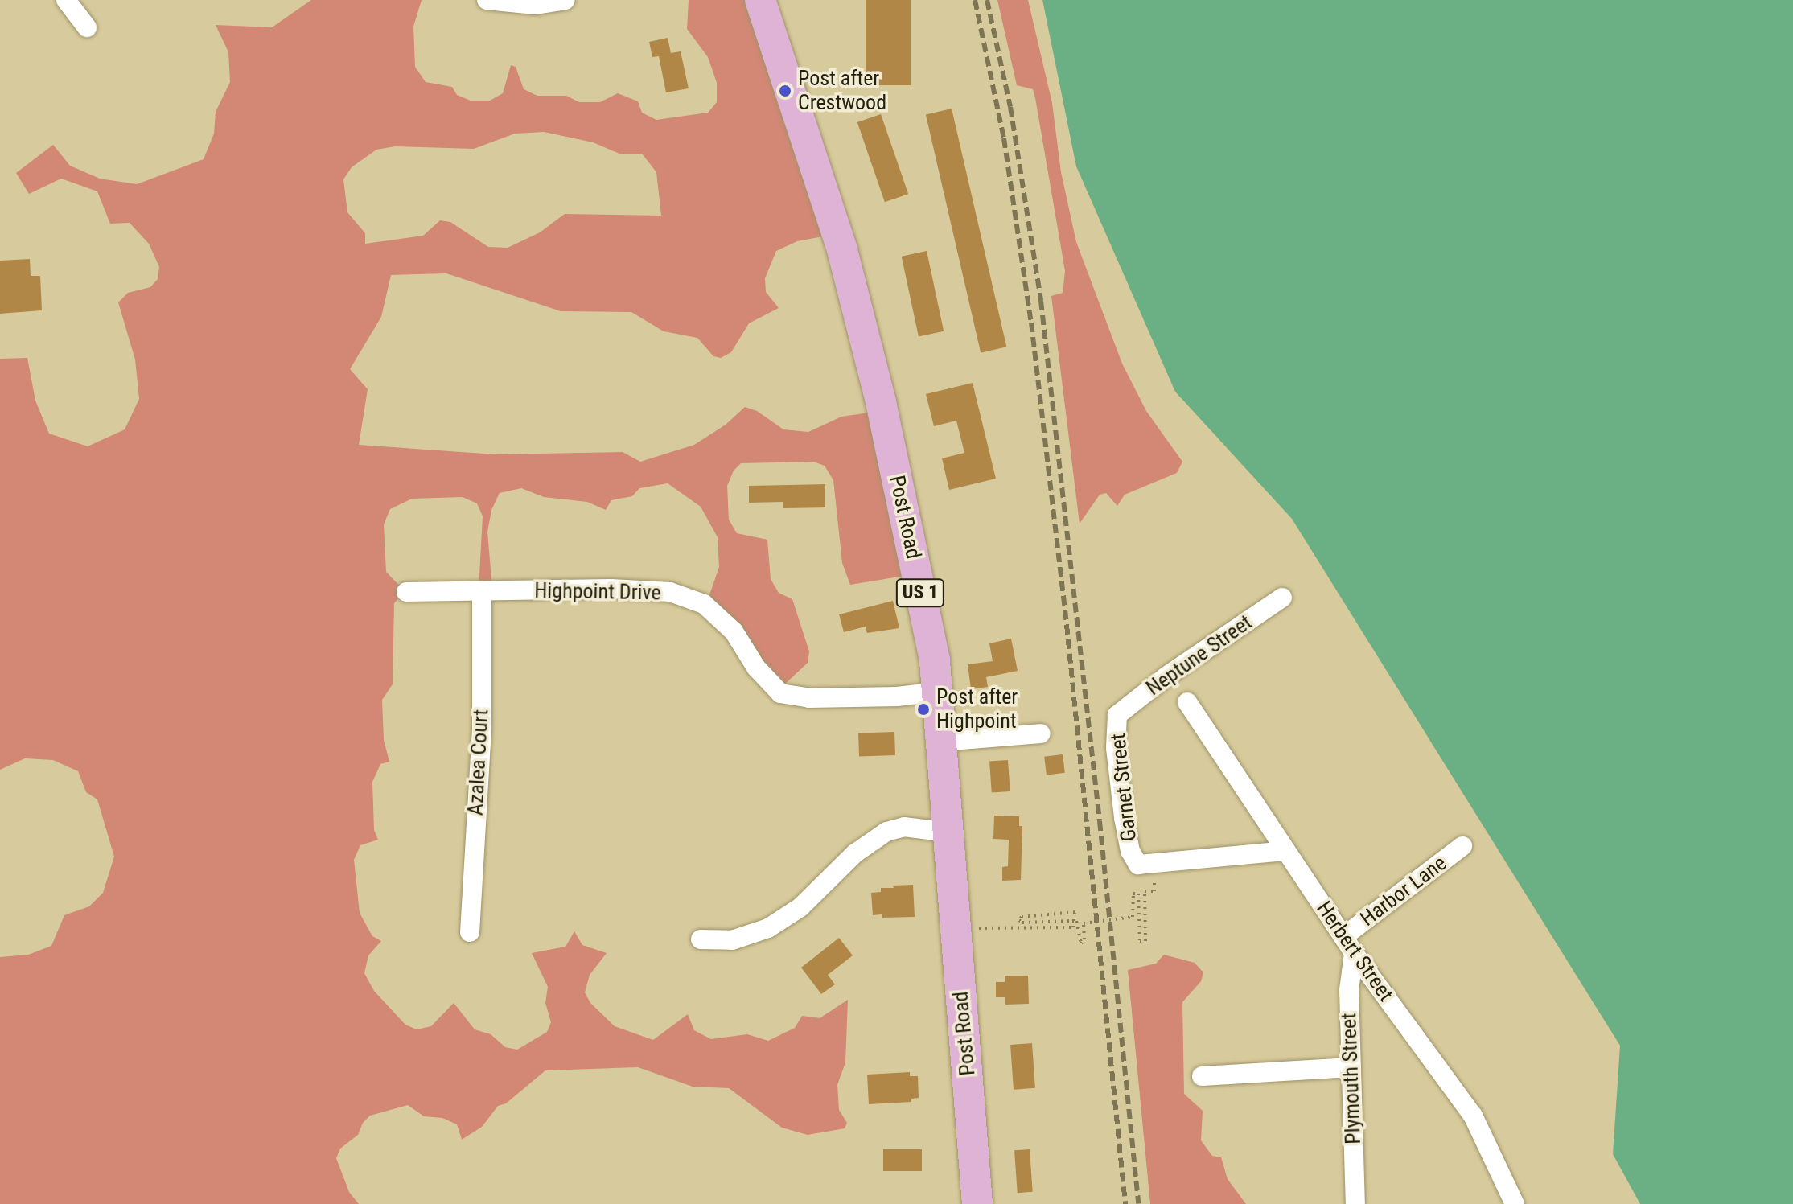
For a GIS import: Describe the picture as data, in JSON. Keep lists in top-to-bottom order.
{
  "streets": {
    "main road": ["Post Road", "US 1"],
    "street": [
      "Highpoint Drive",
      "Neptune Street",
      "Azalea Court",
      "Garnet Street",
      "Harbor Lane",
      "Herbert Street",
      "Plymouth Street"
    ]
  },
  "crossings": [
    ["Post Road", "Highpoint Drive"],
    ["Highpoint Drive", "Azalea Court"],
    ["Neptune Street", "Garnet Street"],
    ["Garnet Street", "Herbert Street"],
    ["Harbor Lane", "Herbert Street"],
    ["Harbor Lane", "Plymouth Street"],
    ["Herbert Street", "Plymouth Street"]
  ],
  "places": ["Post after Crestwood", "Post after Highpoint"]
}
